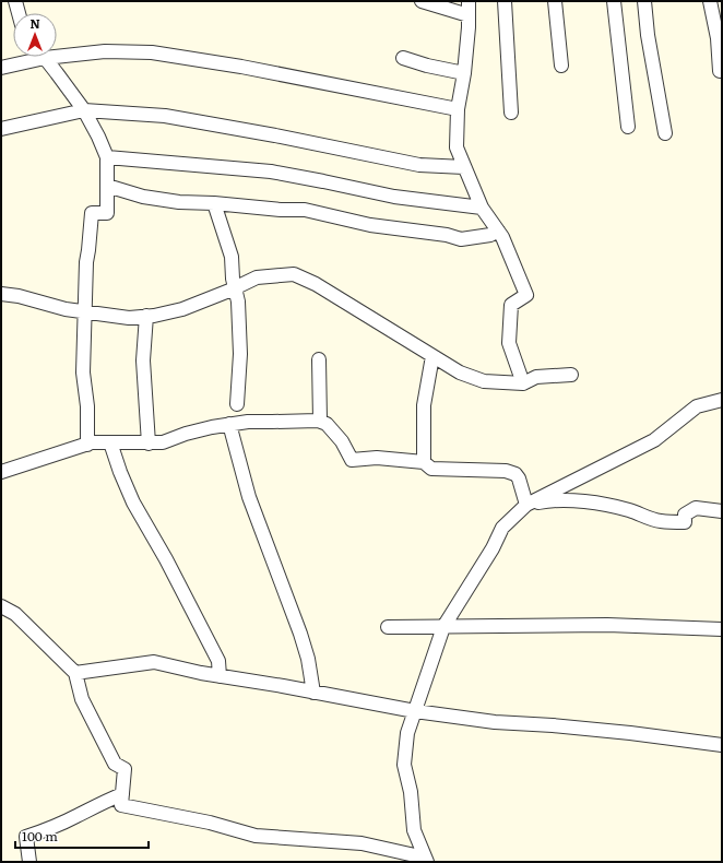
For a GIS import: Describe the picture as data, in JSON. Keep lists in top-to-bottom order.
{
  "scale_bar": "100 m",
  "north": "top"
}
